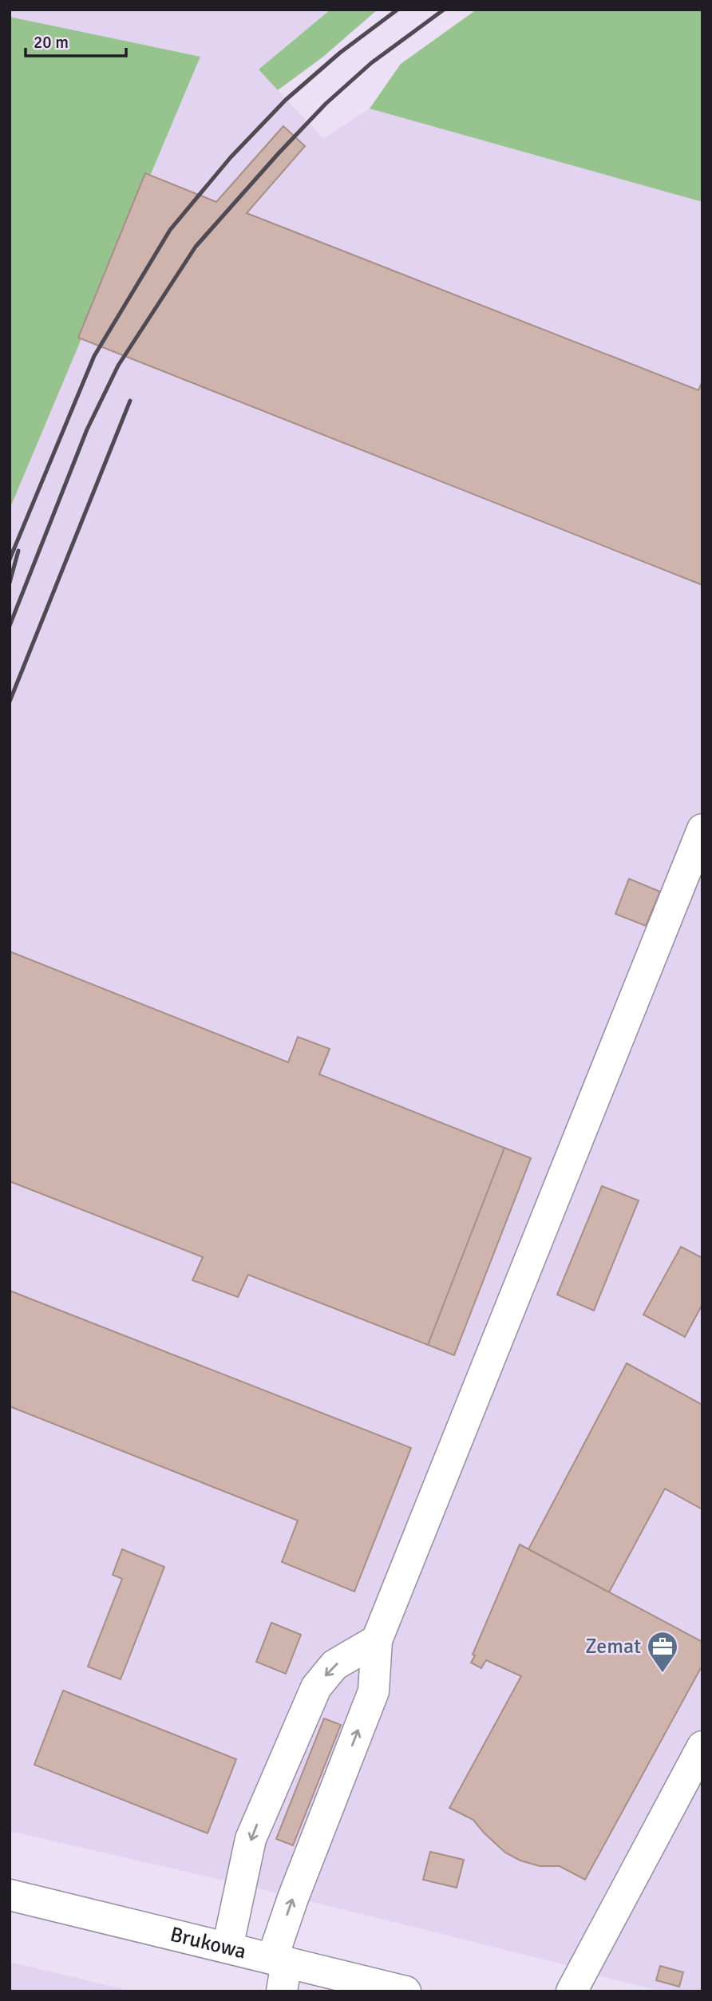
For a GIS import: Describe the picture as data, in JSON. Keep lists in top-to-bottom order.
{
  "streets": {
    "street": ["Brukowa"]
  },
  "places": {
    "office": ["Zemat"]
  },
  "scale_bar": "20 m"
}
